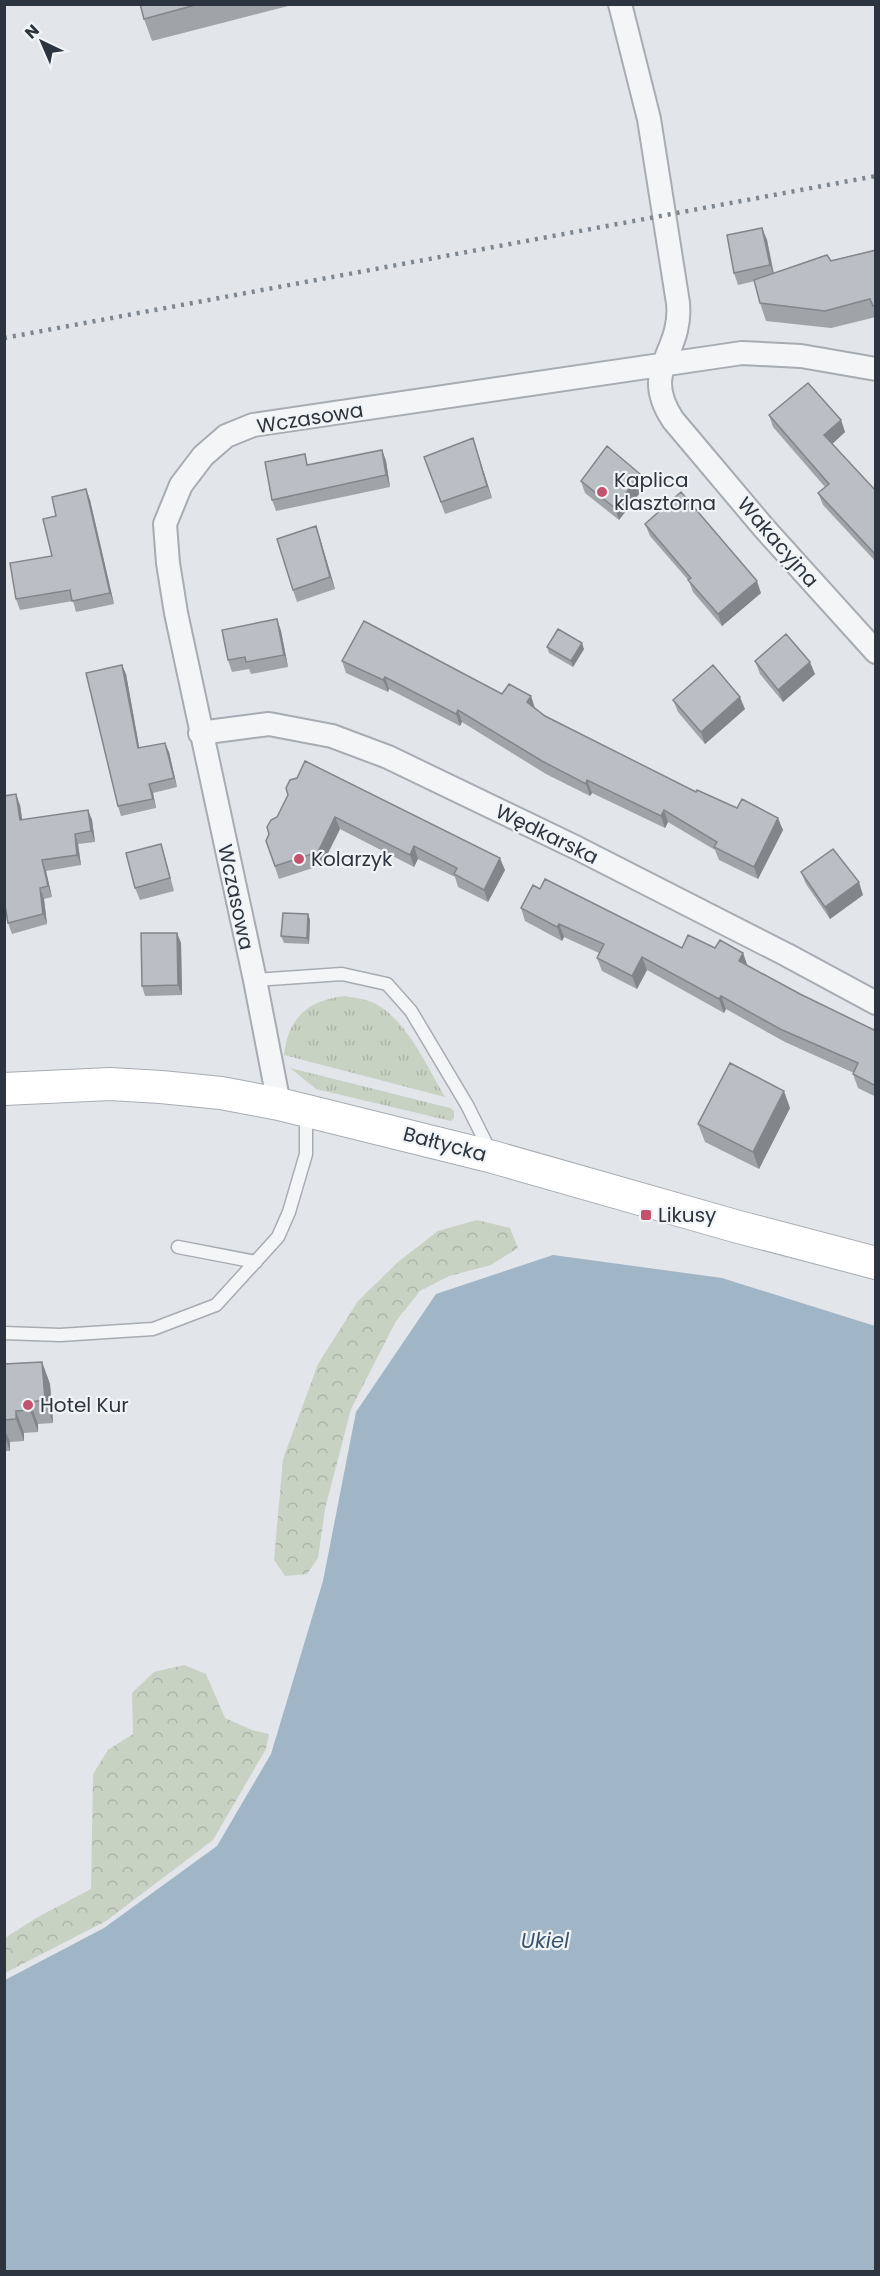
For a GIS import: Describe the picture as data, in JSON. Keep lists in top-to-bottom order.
{
  "streets": {
    "main road": ["Bałtycka"],
    "street": ["Wczasowa", "Wakacyjna", "Wędkarska"]
  },
  "crossings": [
    ["Wczasowa", "Wakacyjna"],
    ["Wczasowa", "Wędkarska"],
    ["Wczasowa", "Bałtycka"]
  ],
  "water": ["Ukiel"],
  "places": {
    "other": ["Kaplica klasztorna", "Kolarzyk", "Hotel Kur"],
    "transit": ["Likusy"]
  },
  "north": "top left"
}
